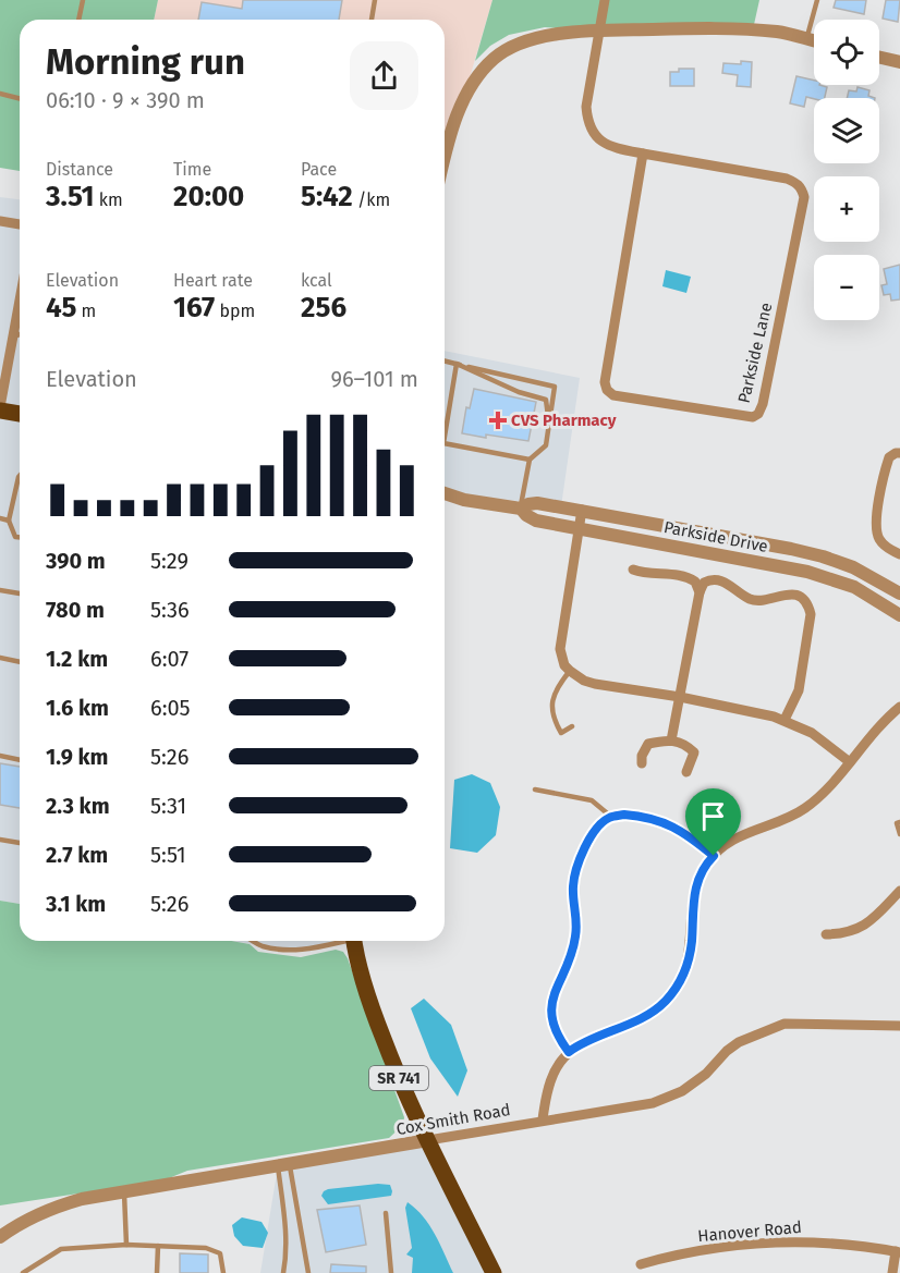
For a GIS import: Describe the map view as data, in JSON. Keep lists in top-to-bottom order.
{
  "streets": {
    "main road": ["SR 741"],
    "street": [
      "Parkside Lane",
      "Parkside Drive",
      "Cox Smith Road",
      "Hanover Road"
    ]
  },
  "crossings": [
    ["SR 741", "Cox Smith Road"]
  ],
  "places": {
    "health": ["CVS Pharmacy"]
  },
  "page": {
    "map_buttons": ["+", "−"],
    "heading": ["Morning run", "06:10 · 9 × 390 m"],
    "stats": [
      ["Distance", "3.51 km"],
      ["Time", "20:00"],
      ["Pace", "5:42 /km"],
      ["Elevation", "45 m"],
      ["Heart rate", "167 bpm"],
      ["kcal", "256"]
    ],
    "chart": ["Elevation", "96–101 m"],
    "list": [
      {
        "name": "390 m",
        "note": "5:29"
      },
      {
        "name": "780 m",
        "note": "5:36"
      },
      {
        "name": "1.2 km",
        "note": "6:07"
      },
      {
        "name": "1.6 km",
        "note": "6:05"
      },
      {
        "name": "1.9 km",
        "note": "5:26"
      },
      {
        "name": "2.3 km",
        "note": "5:31"
      },
      {
        "name": "2.7 km",
        "note": "5:51"
      },
      {
        "name": "3.1 km",
        "note": "5:26"
      }
    ]
  }
}
